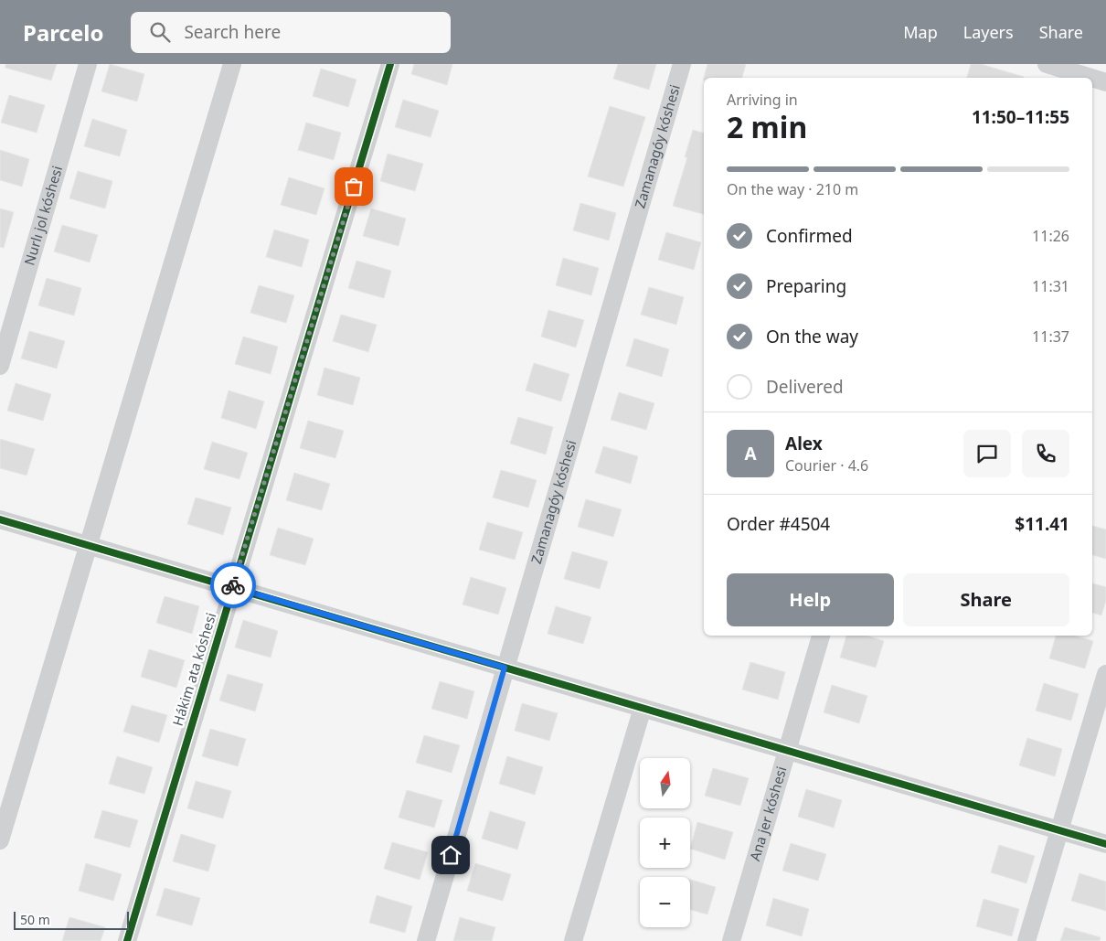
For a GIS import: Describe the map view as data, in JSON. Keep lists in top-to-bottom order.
{
  "streets": {
    "street": [
      "Zamanagóy kóshesi",
      "Nurlı jol kóshesi",
      "Hákim ata kóshesi",
      "Ana jer kóshesi"
    ]
  },
  "scale_bar": "50 m",
  "north": "top",
  "page": {
    "header": "Parcelo",
    "search": "Search here",
    "nav": ["Map", "Layers", "Share"],
    "heading": ["2 min", "Arriving in", "11:50–11:55"],
    "panel": [
      "Alex",
      "Courier · 4.6",
      "Order #4504",
      "$11.41"
    ],
    "bar": "On the way · 210 m",
    "list": [
      ["Confirmed", "11:26"],
      ["Preparing", "11:31"],
      ["On the way", "11:37"],
      "Delivered"
    ],
    "round": "A",
    "buttons": ["Help", "Share"],
    "map_buttons": ["+", "−"],
    "scale": "50 m"
  }
}
